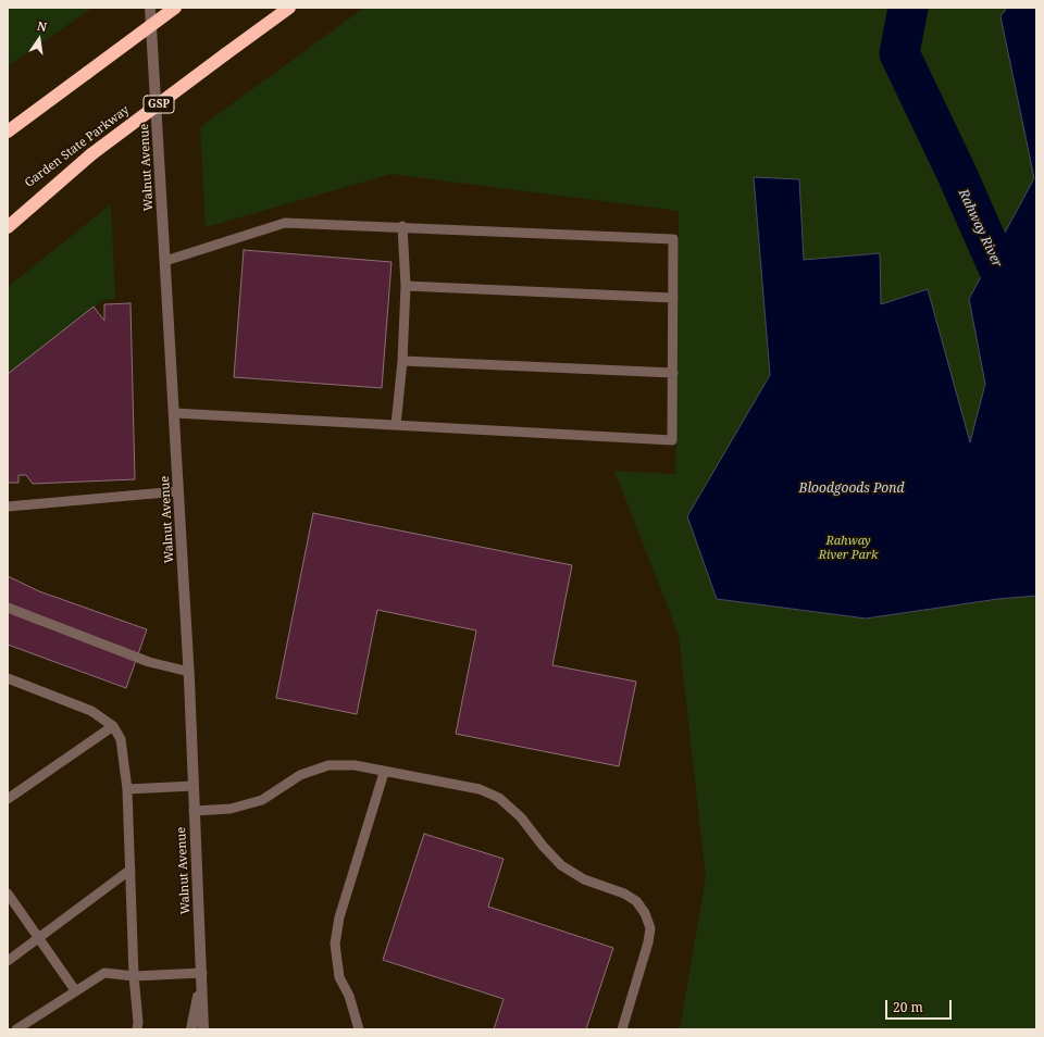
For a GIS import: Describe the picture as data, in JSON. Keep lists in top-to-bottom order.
{
  "streets": {
    "highway": ["GSP", "Garden State Parkway"],
    "street": ["Walnut Avenue"]
  },
  "water": ["Rahway River", "Bloodgoods Pond"],
  "parks": ["Rahway River Park"],
  "scale_bar": "20 m",
  "north": "top"
}
